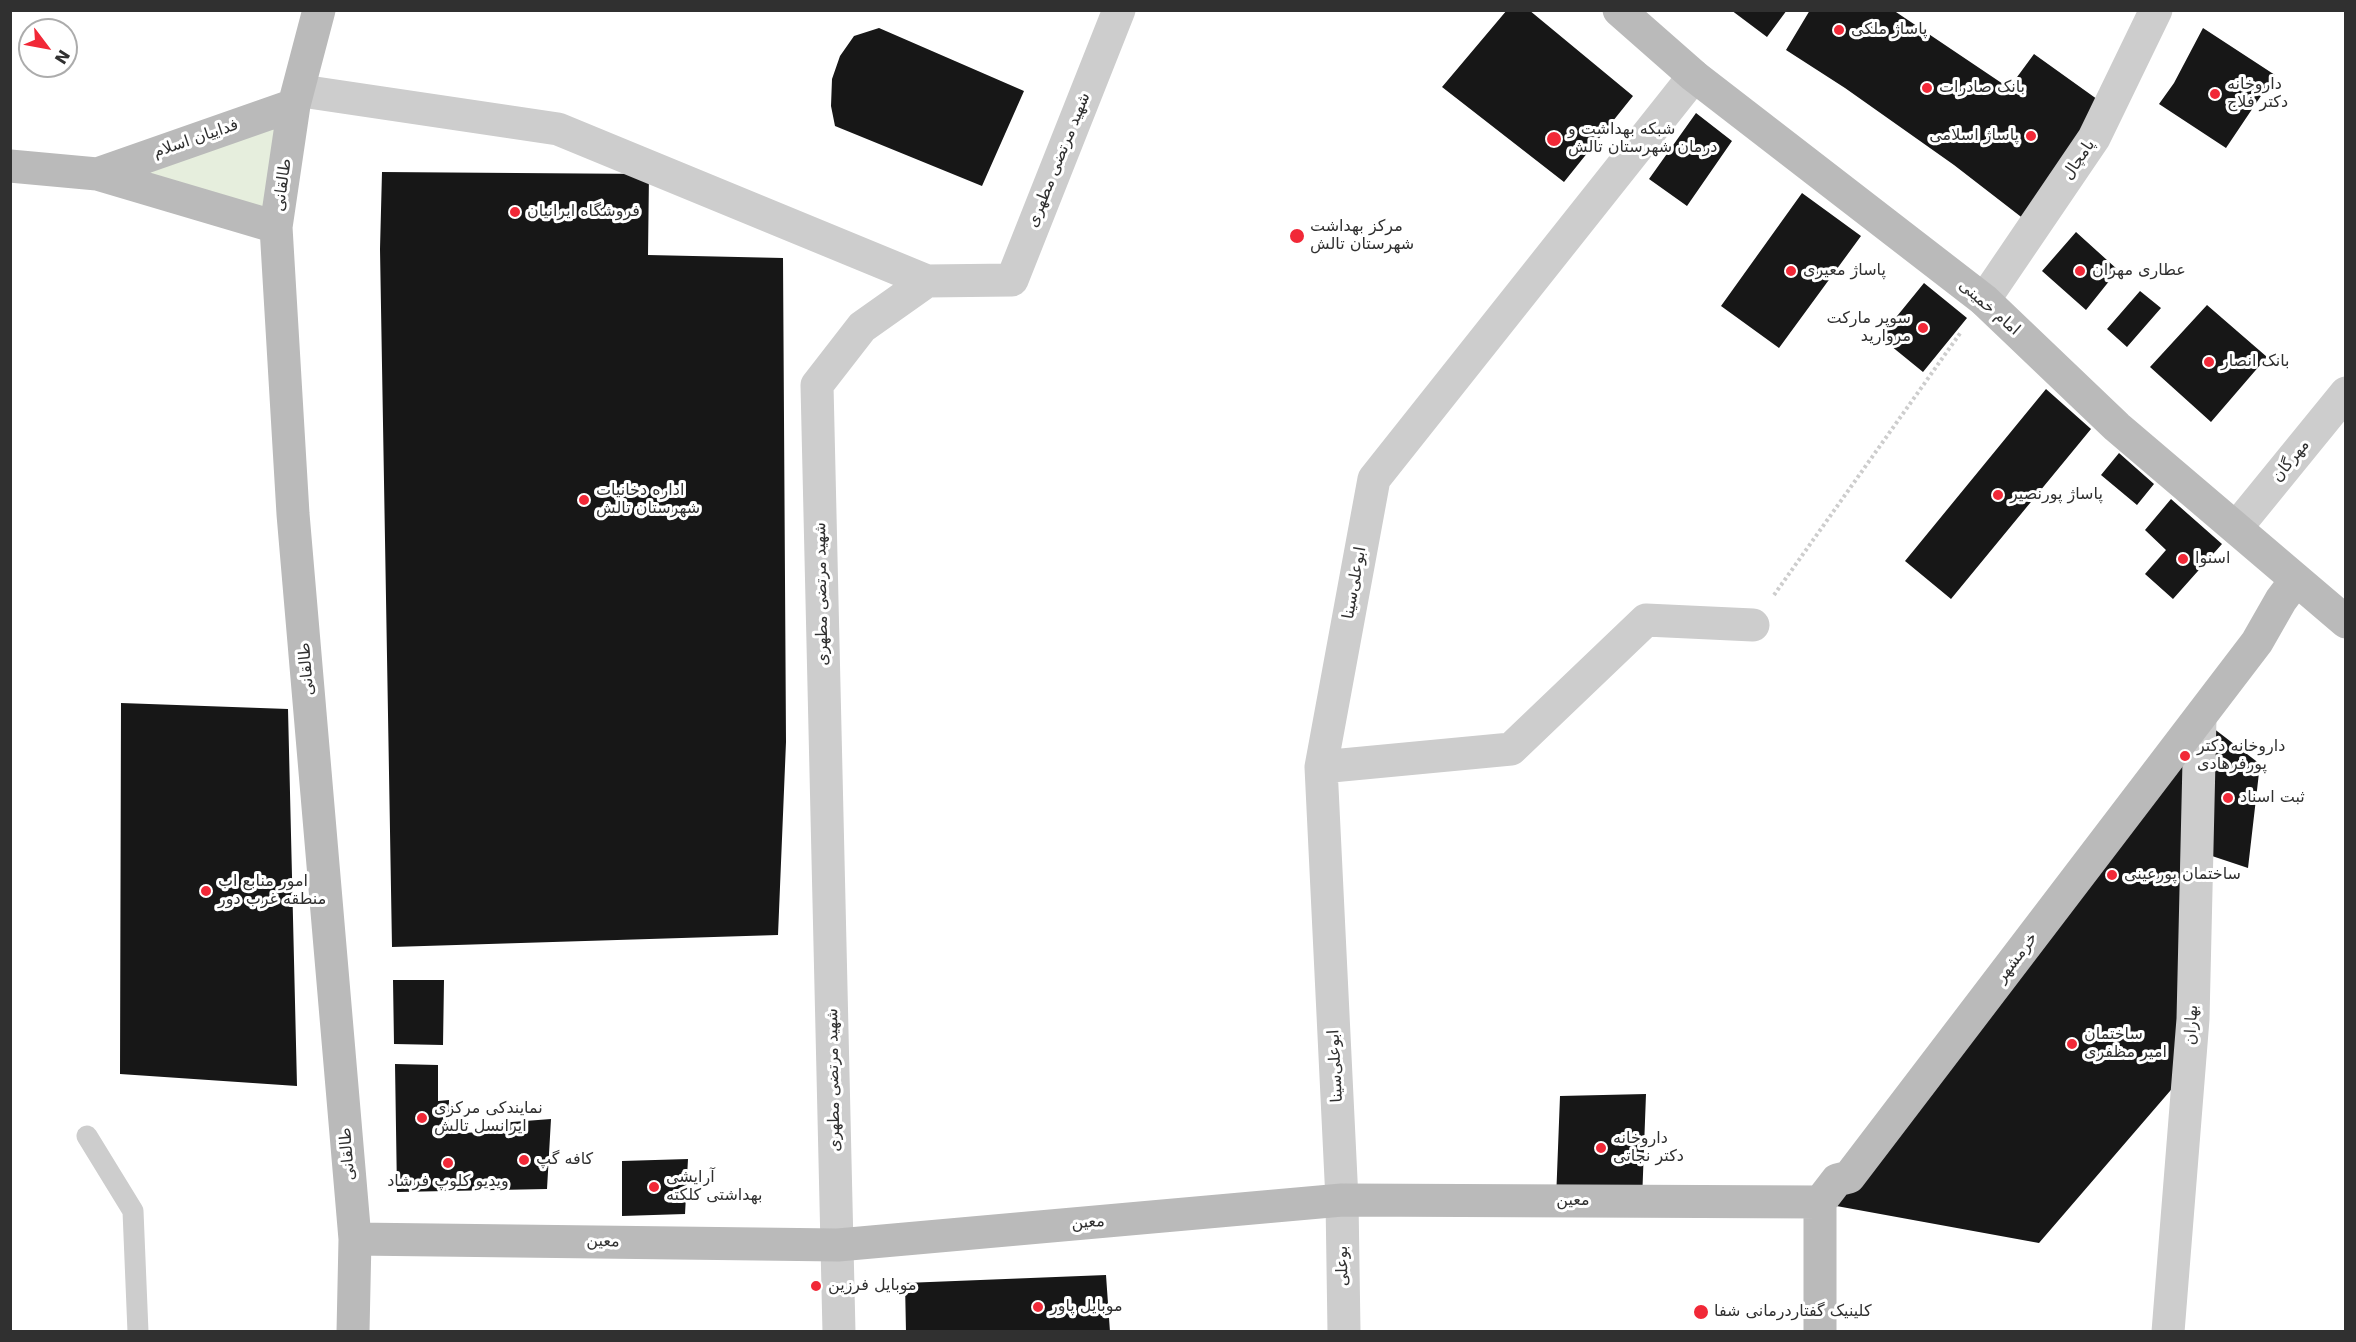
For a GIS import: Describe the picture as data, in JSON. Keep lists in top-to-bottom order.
{
  "streets": {
    "street": [
      "فداییان اسلام",
      "شهید مرتضی مطهری",
      "پامچال",
      "طالقانی",
      "امام خمینی",
      "مهرگان",
      "ابوعلی‌سینا",
      "خرمشهر",
      "بهاران",
      "معین",
      "بوعلی"
    ]
  },
  "crossings": [
    ["فداییان اسلام", "طالقانی"],
    ["شهید مرتضی مطهری", "معین"],
    ["پامچال", "امام خمینی"],
    ["طالقانی", "معین"],
    ["امام خمینی", "مهرگان"],
    ["امام خمینی", "ابوعلی‌سینا"],
    ["امام خمینی", "خرمشهر"],
    ["ابوعلی‌سینا", "معین"],
    ["ابوعلی‌سینا", "بوعلی"],
    ["خرمشهر", "بهاران"],
    ["خرمشهر", "معین"],
    ["معین", "بوعلی"]
  ],
  "places": [
    "پاساژ ملکی",
    "بانک صادرات",
    "داروخانه دکتر فلاح",
    "پاساژ اسلامی",
    "شبکه بهداشت و درمان شهرستان تالش",
    "فروشگاه ایرانیان",
    "مرکز بهداشت شهرستان تالش",
    "پاساژ معیری",
    "عطاری مهران",
    "سوپر مارکت مروارید",
    "بانک انصار",
    "پاساژ پورنصیر",
    "اداره دخانیات شهرستان تالش",
    "اسنوا",
    "داروخانه دکتر پورفرهادی",
    "ثبت اسناد",
    "ساختمان پورعینی",
    "امور منابع اب منطقه غرب دور",
    "ساختمان امیر مظفری",
    "نمایندکی مرکزی ایرانسل تالش",
    "داروخانه دکتر نجاتی",
    "کافه گپ",
    "ویدیو کلوپ فرشاد",
    "آرایشی بهداشتی کلکته",
    "موبایل فرزین",
    "موبایل پاور",
    "کلینیک گفتاردرمانی شفا"
  ],
  "north": "bottom right"
}
